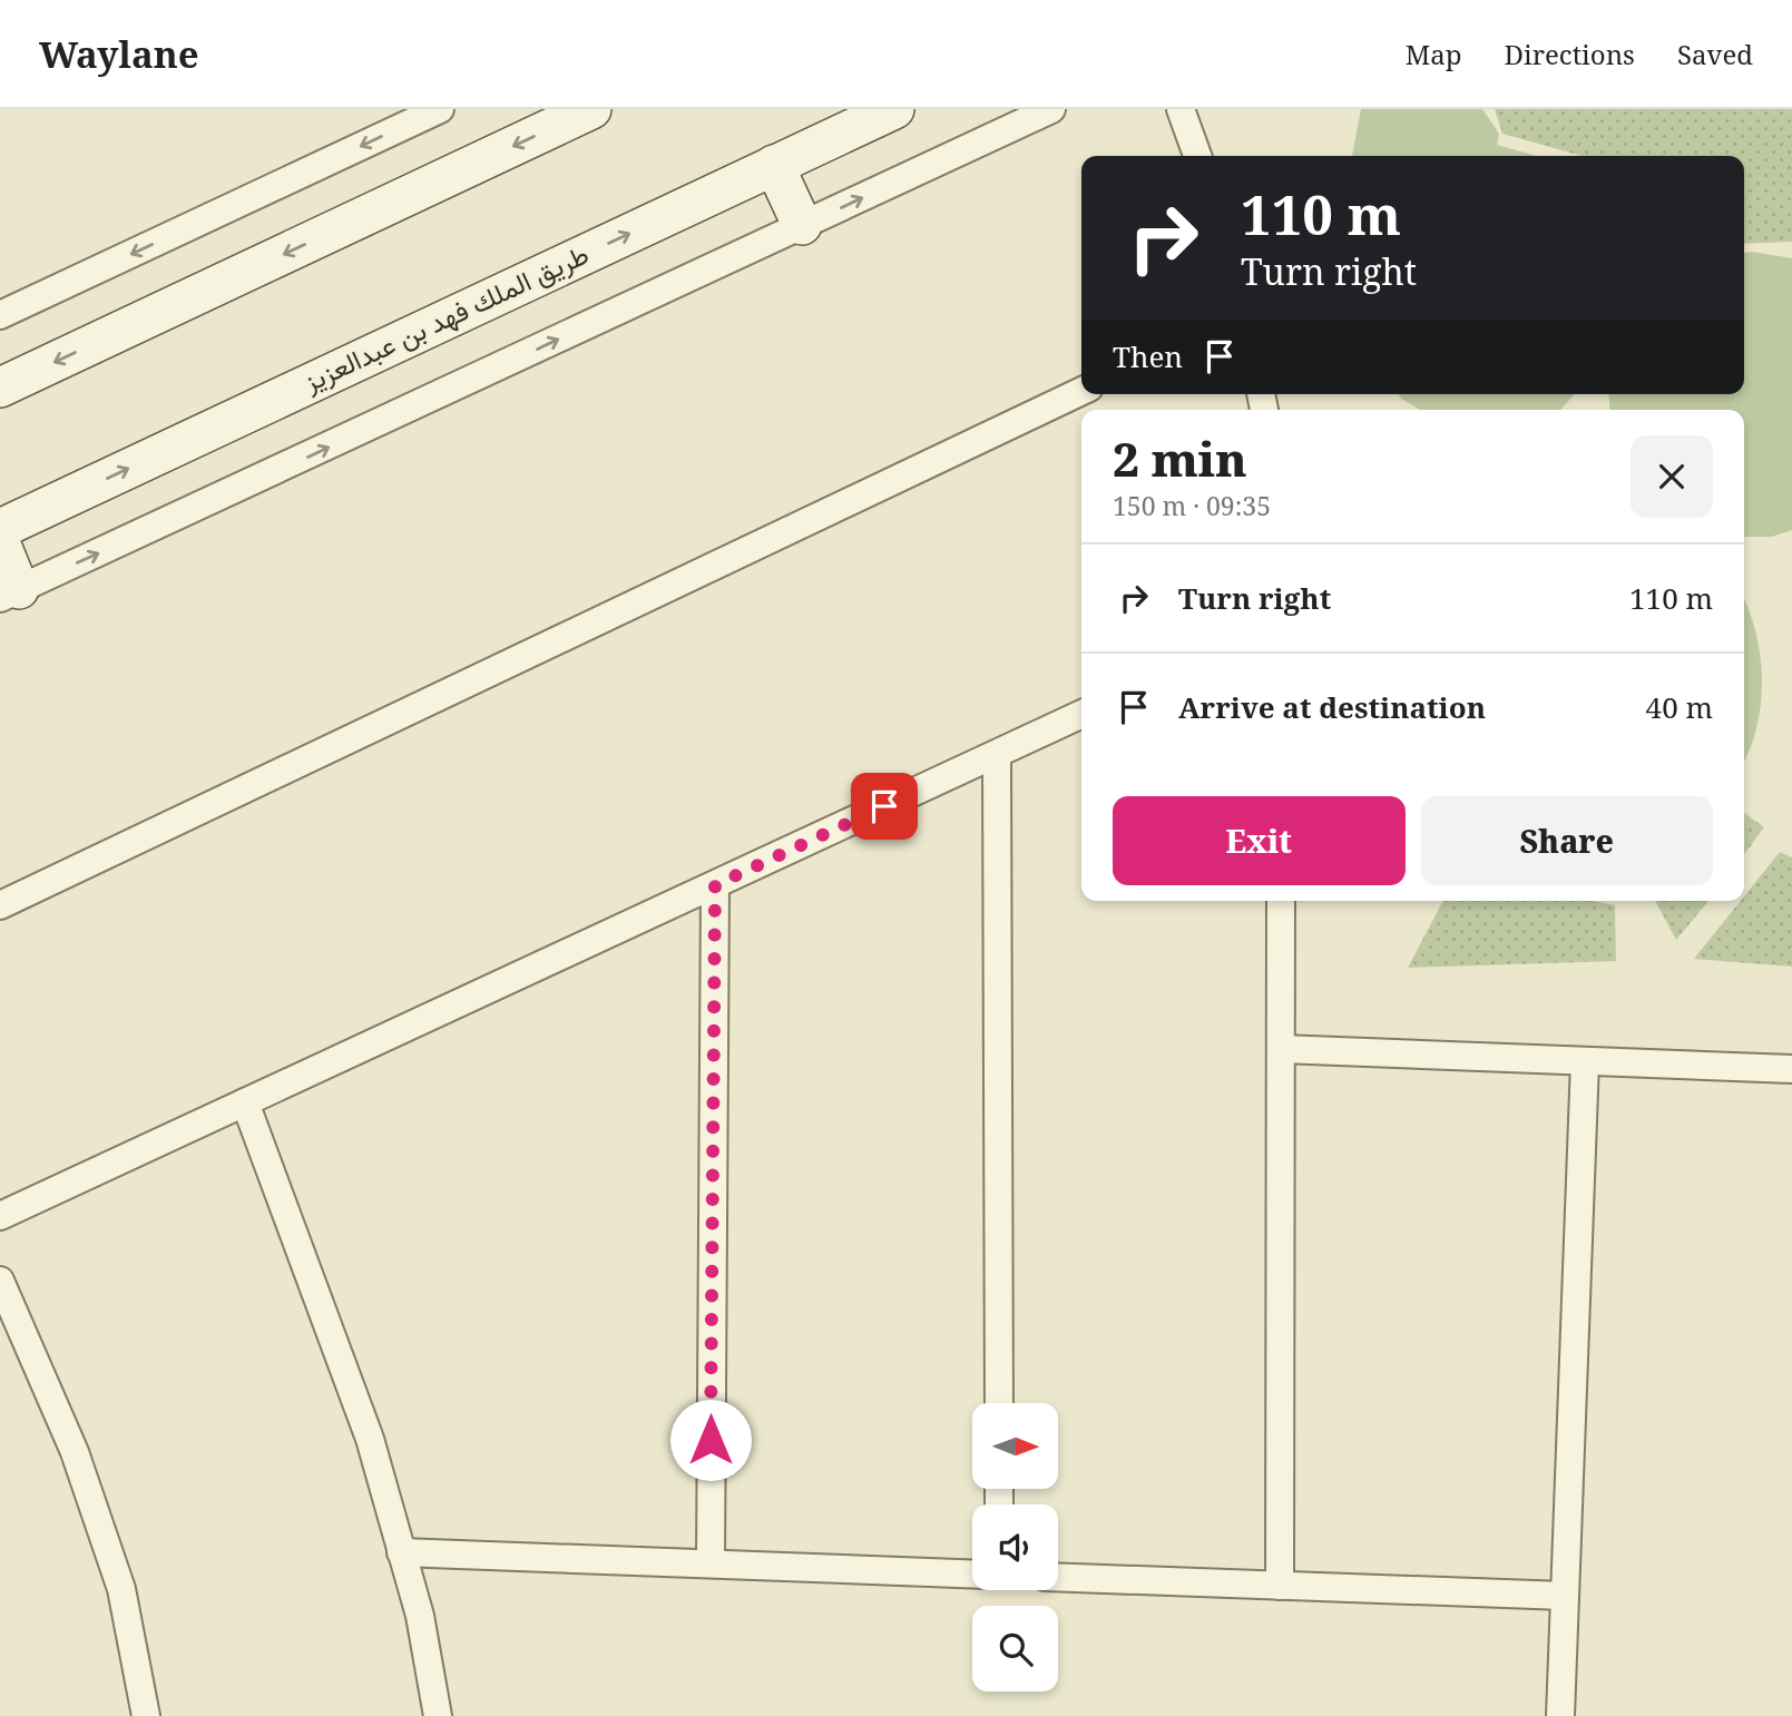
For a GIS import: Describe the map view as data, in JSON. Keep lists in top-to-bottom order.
{
  "streets": {
    "street": ["طريق الملك فهد بن عبدالعزيز"]
  },
  "north": "right",
  "page": {
    "header": "Waylane",
    "nav": ["Map", "Directions", "Saved"],
    "turn": ["110 m", "Turn right"],
    "then": "Then",
    "heading": ["2 min", "150 m · 09:35"],
    "list": [
      {
        "name": "Turn right",
        "value": "110 m"
      },
      {
        "name": "Arrive at destination",
        "value": "40 m"
      }
    ],
    "buttons": ["Exit", "Share"]
  }
}
